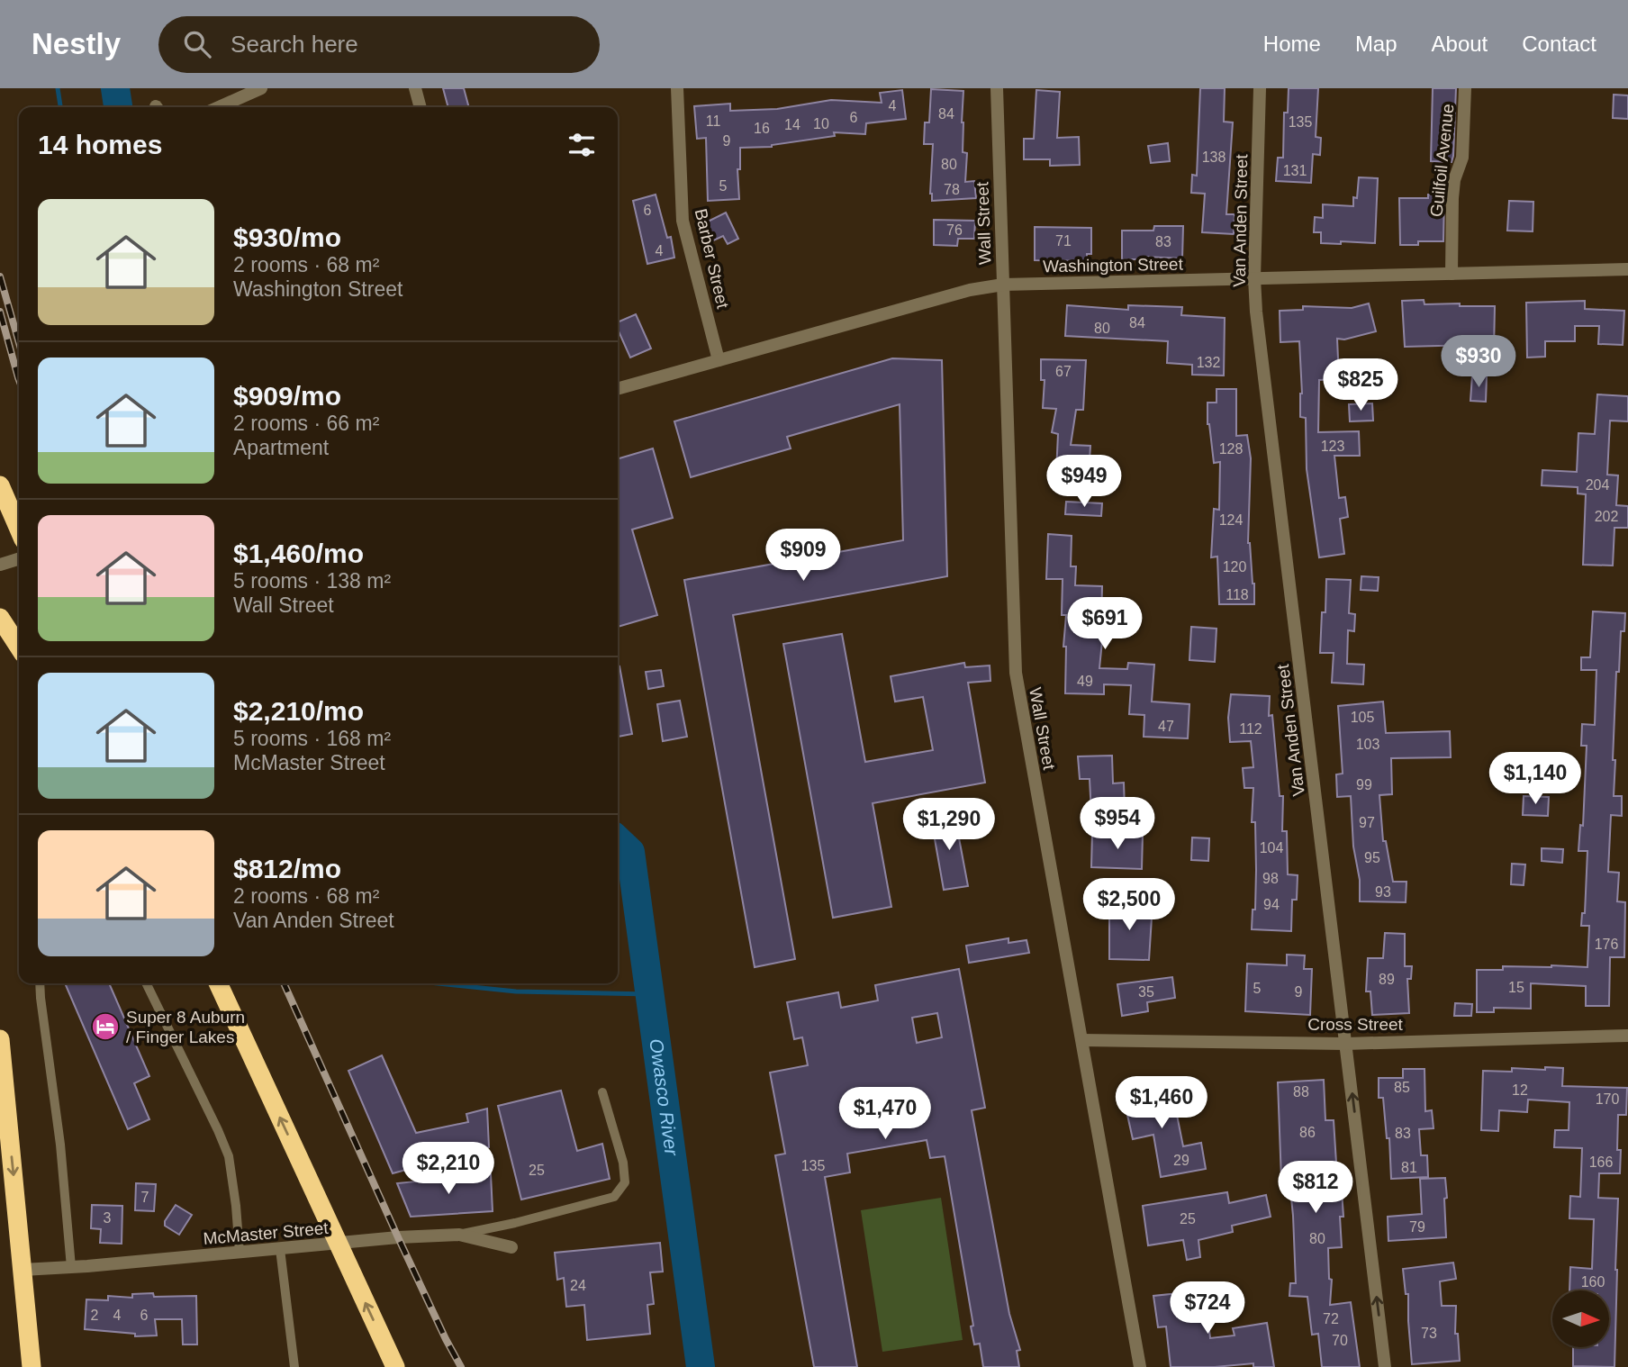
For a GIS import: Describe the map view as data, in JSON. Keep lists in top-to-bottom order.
{
  "streets": {
    "street": [
      "Guilfoil Avenue",
      "Van Anden Street",
      "Wall Street",
      "Barber Street",
      "Washington Street",
      "Cross Street",
      "McMaster Street"
    ]
  },
  "crossings": [
    ["Guilfoil Avenue", "Washington Street"],
    ["Van Anden Street", "Washington Street"],
    ["Van Anden Street", "Cross Street"],
    ["Wall Street", "Washington Street"],
    ["Wall Street", "Cross Street"],
    ["Barber Street", "Washington Street"]
  ],
  "water": ["Owasco River"],
  "places": {
    "hotel": ["Super 8 Auburn / Finger Lakes"]
  },
  "house_numbers": [
    "4",
    "84",
    "6",
    "11",
    "135",
    "10",
    "14",
    "16",
    "9",
    "138",
    "80",
    "131",
    "5",
    "78",
    "6",
    "76",
    "71",
    "83",
    "4",
    "84",
    "80",
    "132",
    "67",
    "123",
    "128",
    "204",
    "202",
    "124",
    "120",
    "118",
    "49",
    "105",
    "47",
    "112",
    "103",
    "99",
    "97",
    "104",
    "95",
    "98",
    "93",
    "94",
    "176",
    "89",
    "15",
    "5",
    "35",
    "9",
    "85",
    "12",
    "88",
    "170",
    "86",
    "83",
    "29",
    "166",
    "135",
    "81",
    "25",
    "7",
    "3",
    "25",
    "79",
    "80",
    "160",
    "24",
    "2",
    "4",
    "6",
    "72",
    "73",
    "70"
  ],
  "north": "right",
  "page": {
    "header": "Nestly",
    "search": "Search here",
    "nav": [
      "Home",
      "Map",
      "About",
      "Contact"
    ],
    "heading": "14 homes",
    "list": [
      {
        "name": "$930/mo",
        "note": "2 rooms · 68 m² · Washington Street"
      },
      {
        "name": "$909/mo",
        "note": "2 rooms · 66 m² · Apartment"
      },
      {
        "name": "$1,460/mo",
        "note": "5 rooms · 138 m² · Wall Street"
      },
      {
        "name": "$2,210/mo",
        "note": "5 rooms · 168 m² · McMaster Street"
      },
      {
        "name": "$812/mo",
        "note": "2 rooms · 68 m² · Van Anden Street"
      }
    ],
    "price": [
      "$930",
      "$825",
      "$949",
      "$909",
      "$691",
      "$1,140",
      "$954",
      "$1,290",
      "$2,500",
      "$1,460",
      "$1,470",
      "$2,210",
      "$812",
      "$724"
    ]
  }
}
